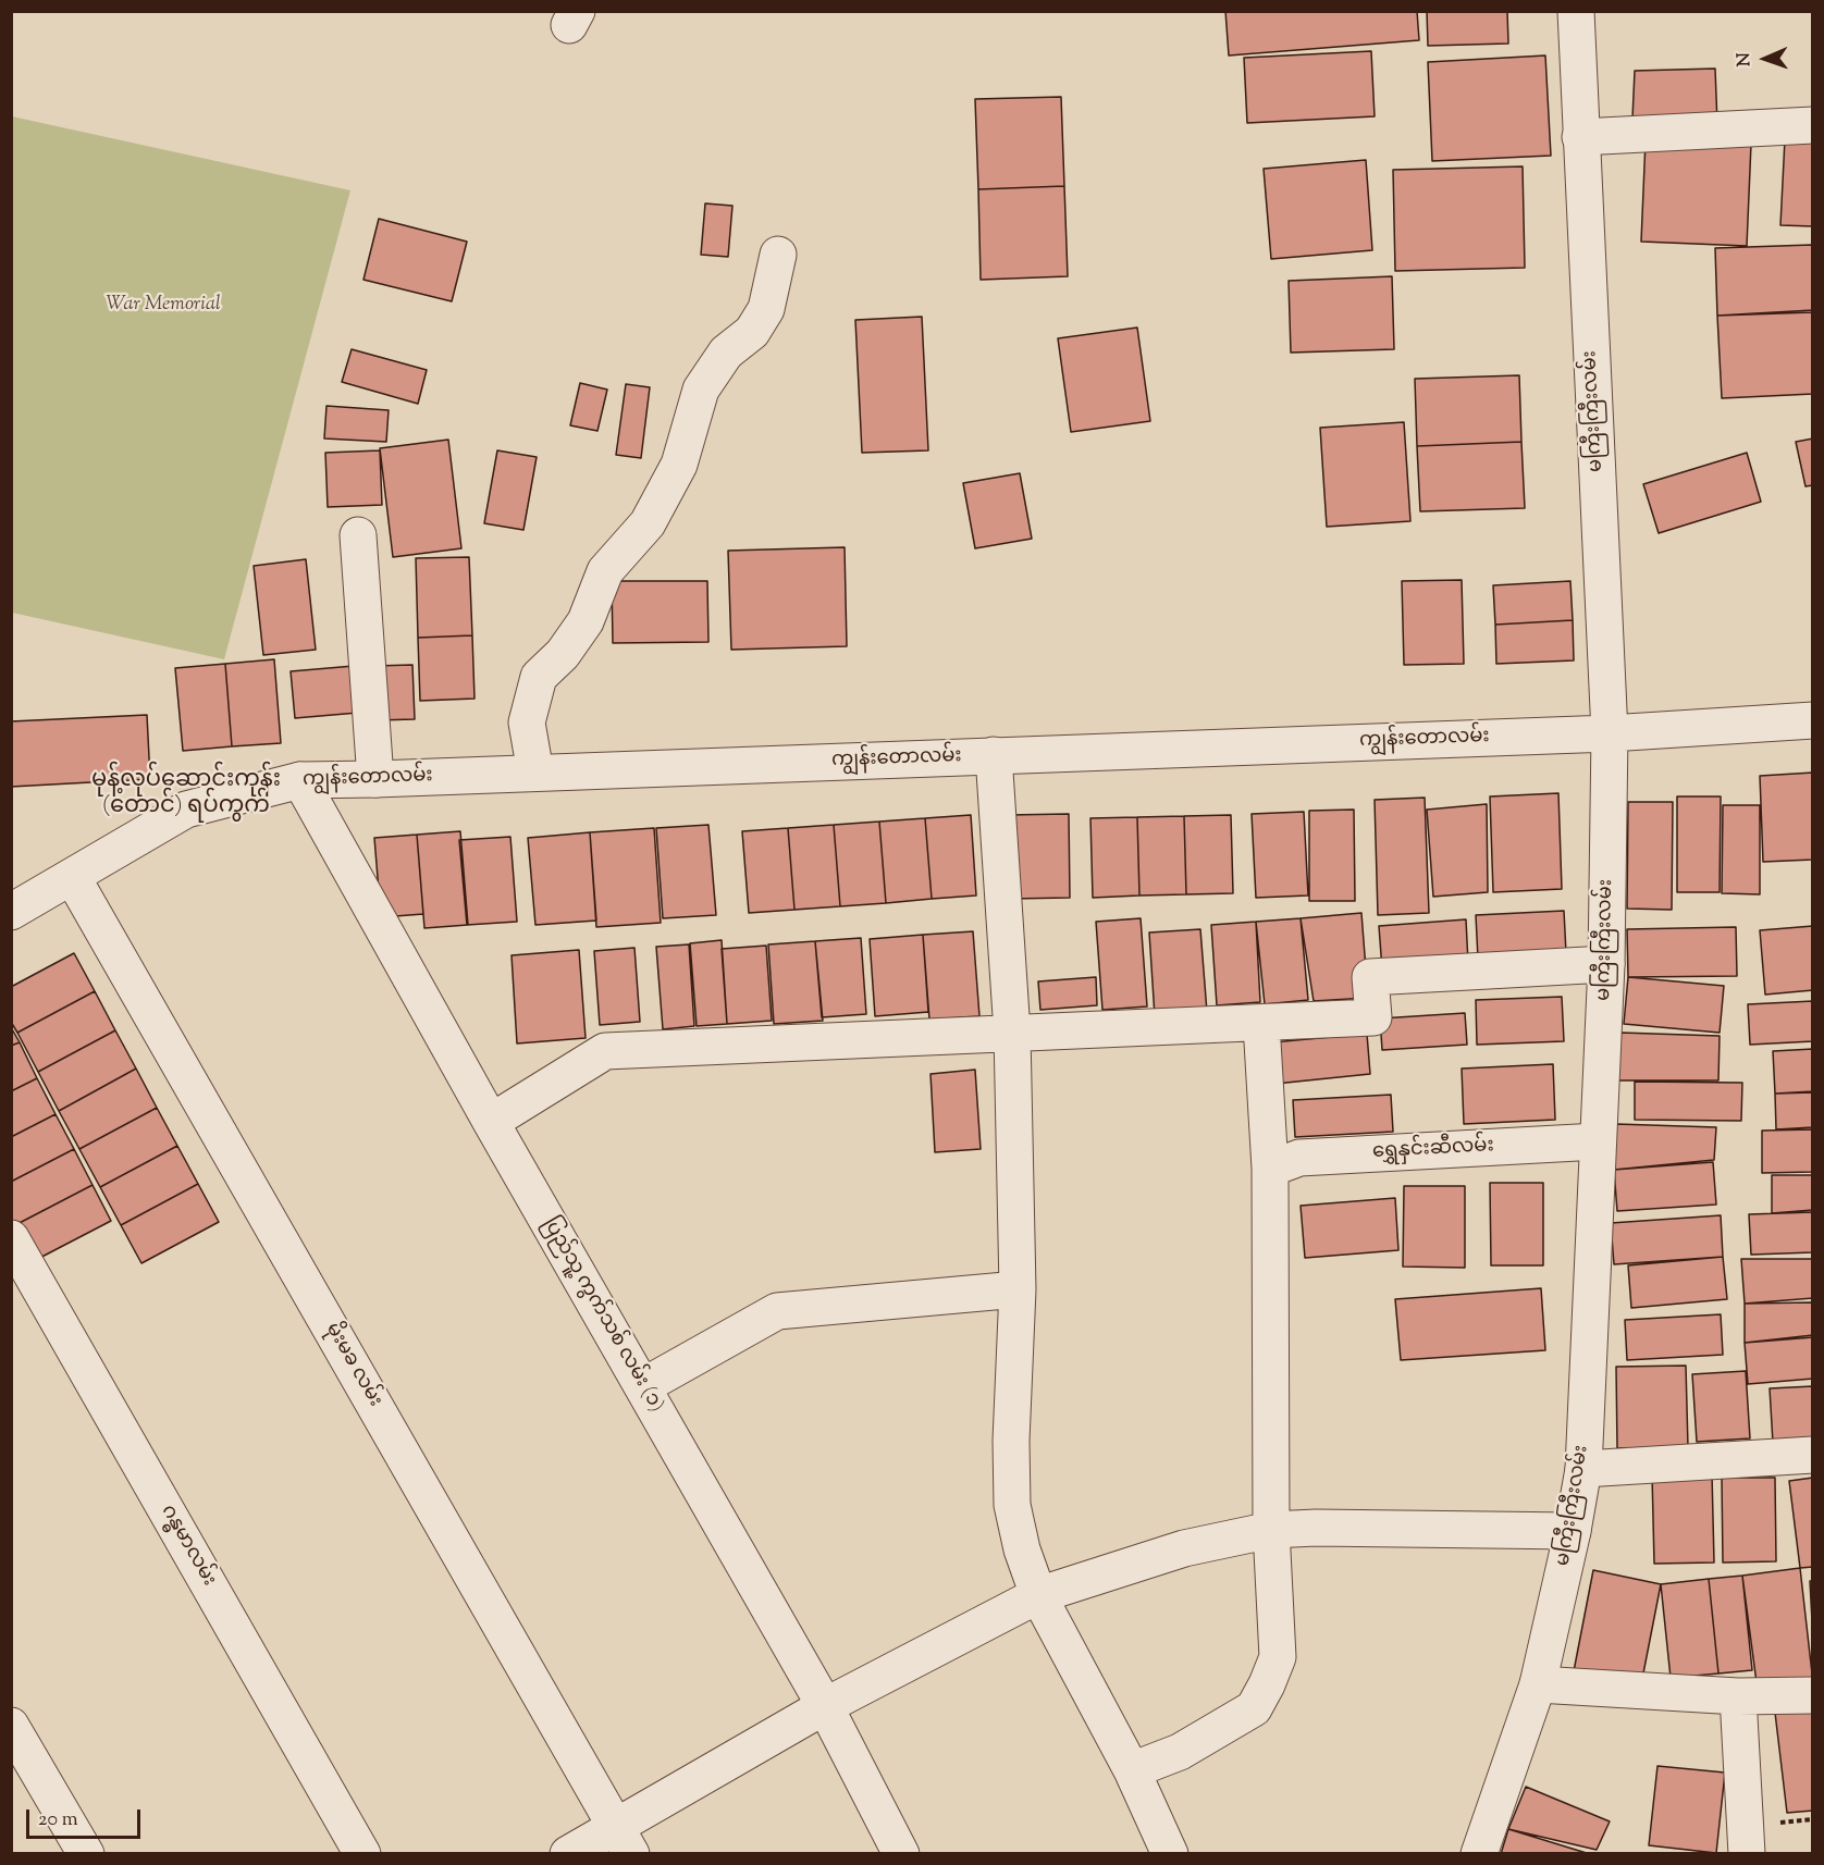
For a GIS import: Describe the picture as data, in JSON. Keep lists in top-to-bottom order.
{
  "streets": {
    "street": [
      "မကြီးကြီးလမ်း",
      "ကျွန်းတောလမ်း",
      "ရွှေနှင်းဆီလမ်း",
      "ပြည်သူ့ ကွက်သစ် လမ်း (၁)",
      "မိုးမခ လမ်း",
      "ဂန္ဓမာလမ်း"
    ]
  },
  "crossings": [
    ["မကြီးကြီးလမ်း", "ကျွန်းတောလမ်း"],
    ["မကြီးကြီးလမ်း", "ရွှေနှင်းဆီလမ်း"],
    ["ကျွန်းတောလမ်း", "ပြည်သူ့ ကွက်သစ် လမ်း (၁)"],
    ["ကျွန်းတောလမ်း", "မိုးမခ လမ်း"]
  ],
  "districts": ["မုန့်လုပ်ဆောင်းကုန်း (တောင်) ရပ်ကွက်"],
  "parks": ["War Memorial"],
  "scale_bar": "20 m",
  "north": "left"
}
